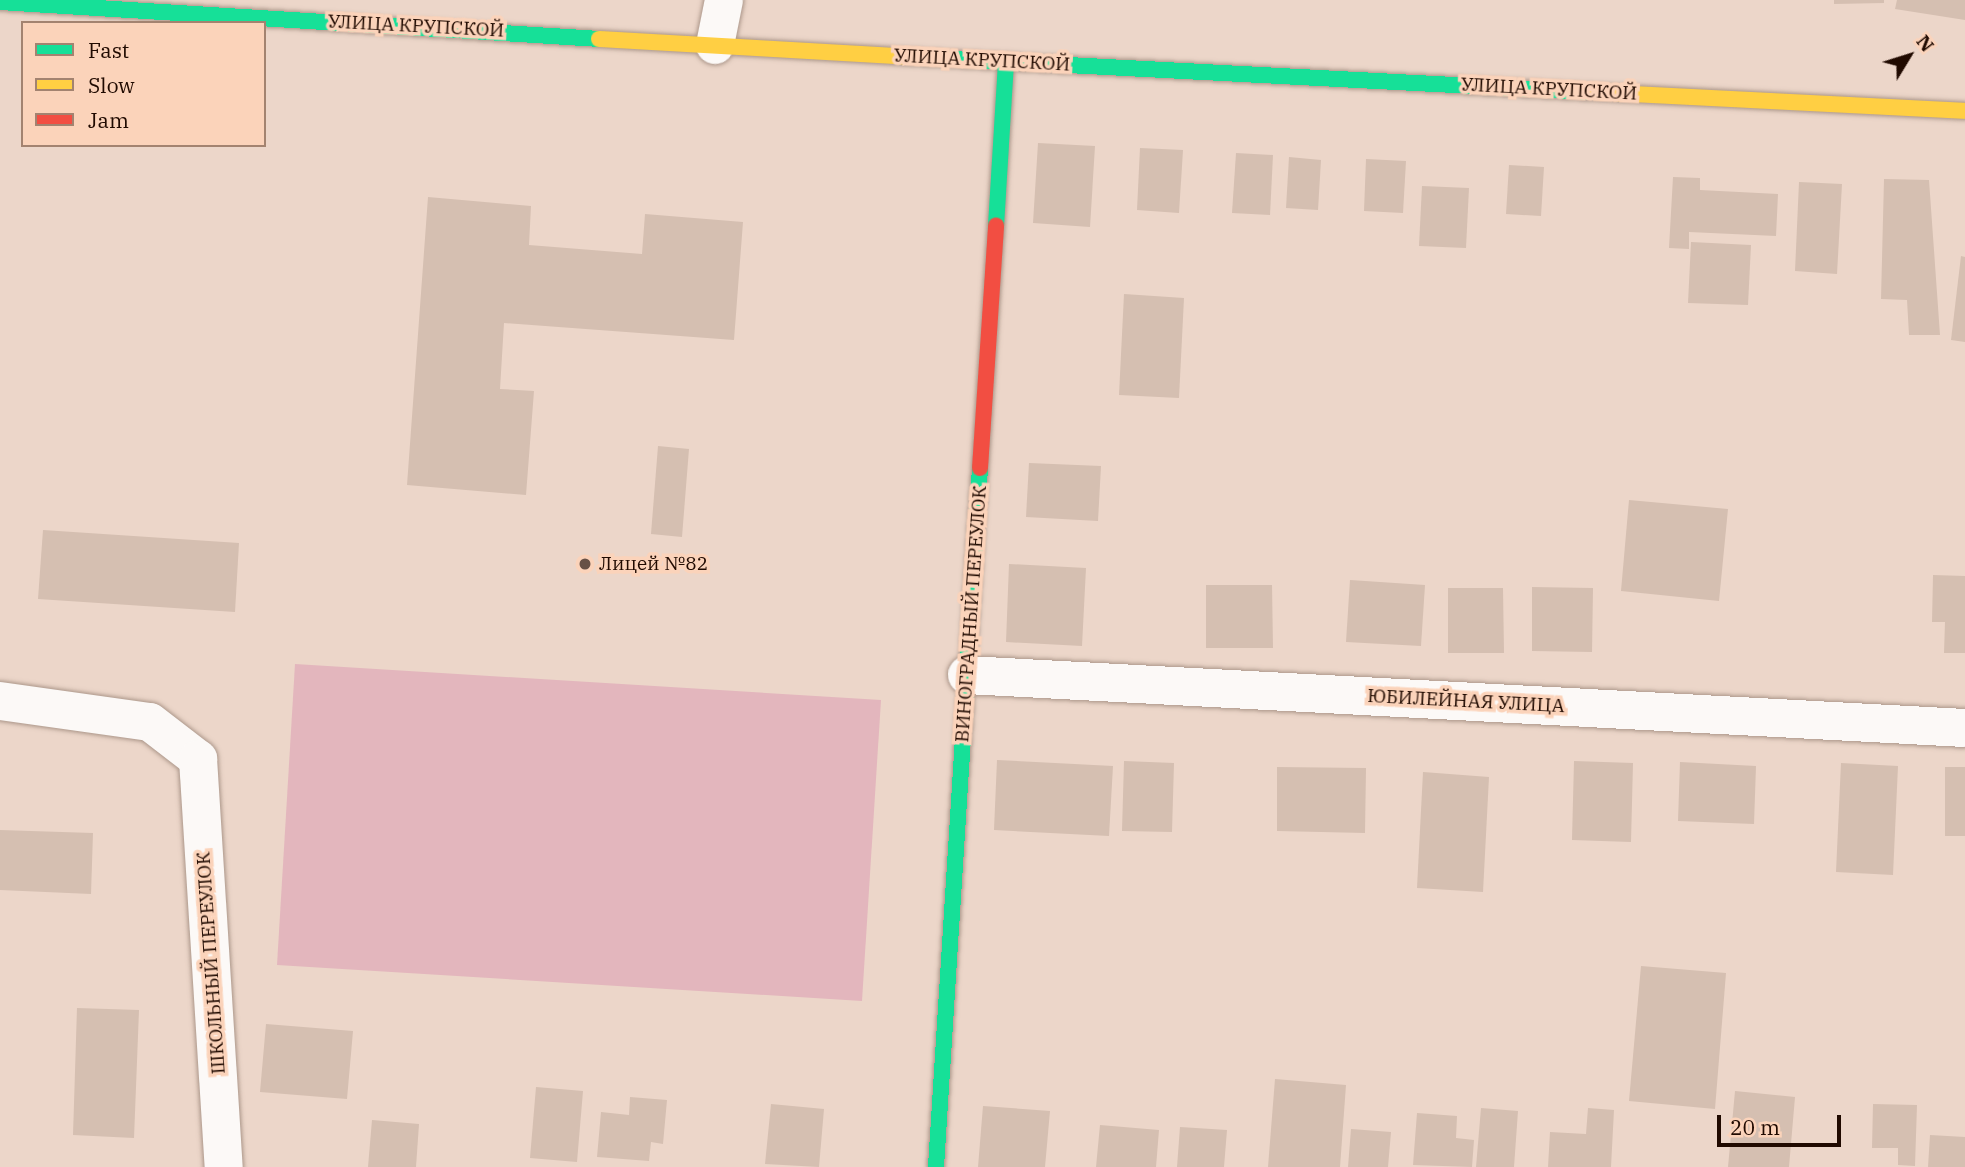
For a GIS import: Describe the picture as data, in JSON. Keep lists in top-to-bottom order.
{
  "streets": {
    "main road": ["УЛИЦА КРУПСКОЙ", "ВИНОГРАДНЫЙ ПЕРЕУЛОК"],
    "street": ["ЮБИЛЕЙНАЯ УЛИЦА", "ШКОЛЬНЫЙ ПЕРЕУЛОК"]
  },
  "crossings": [
    ["УЛИЦА КРУПСКОЙ", "ВИНОГРАДНЫЙ ПЕРЕУЛОК"],
    ["ВИНОГРАДНЫЙ ПЕРЕУЛОК", "ЮБИЛЕЙНАЯ УЛИЦА"]
  ],
  "places": ["Лицей №82"],
  "legend": ["Fast", "Slow", "Jam"],
  "scale_bar": "20 m",
  "north": "top right"
}
